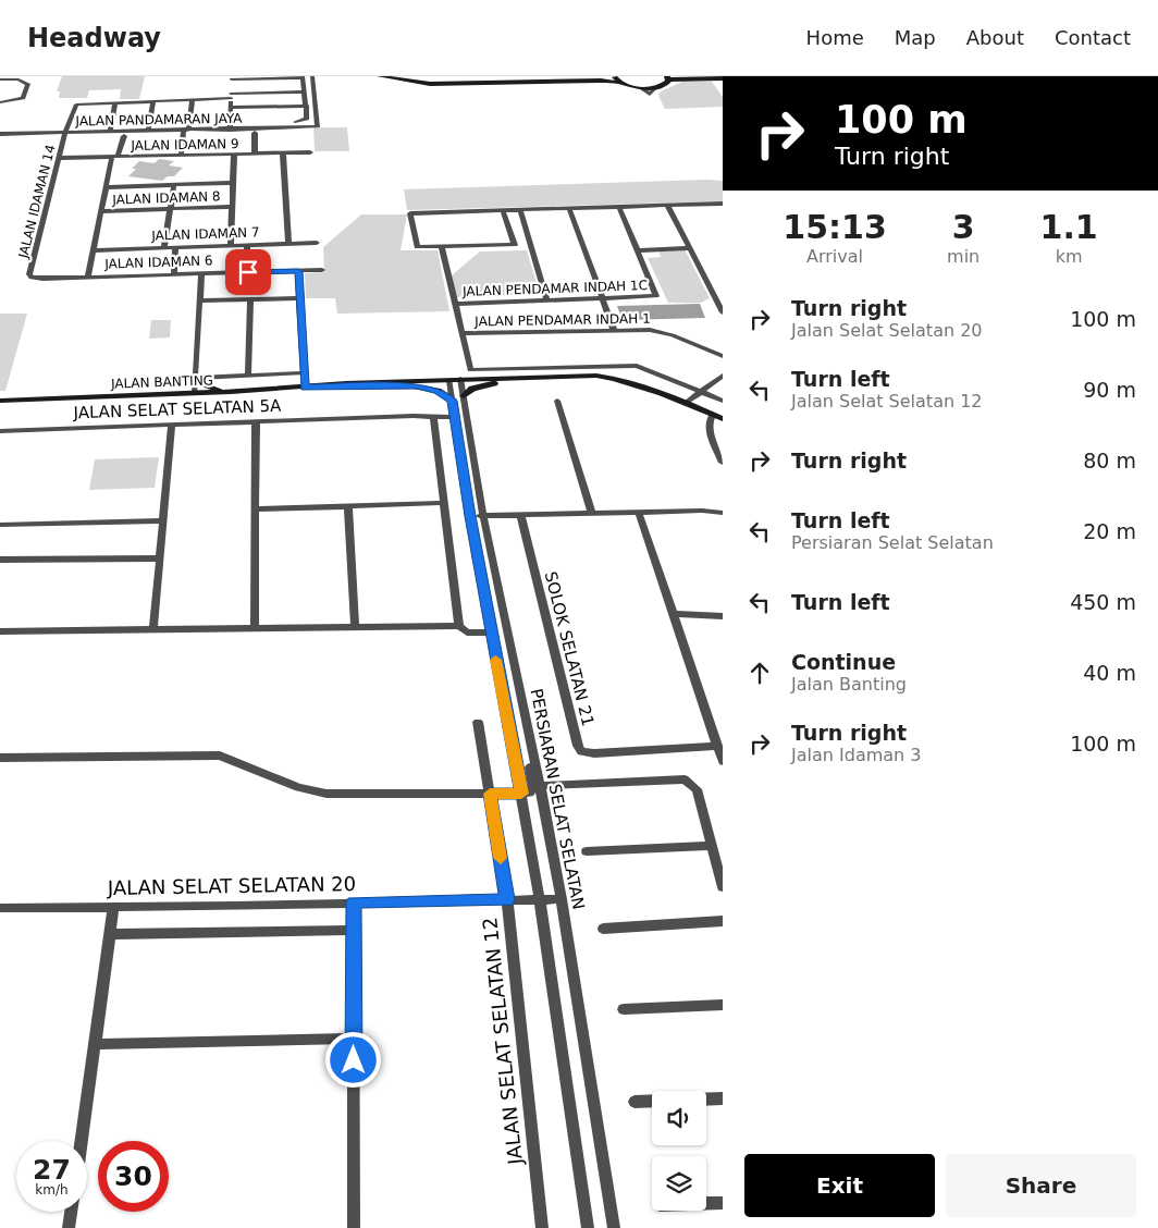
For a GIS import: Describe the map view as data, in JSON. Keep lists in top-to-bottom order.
{
  "streets": {
    "main road": ["JALAN BANTING"],
    "street": [
      "JALAN PANDAMARAN JAYA",
      "JALAN IDAMAN 9",
      "JALAN IDAMAN 8",
      "JALAN IDAMAN 14",
      "JALAN IDAMAN 7",
      "JALAN IDAMAN 6",
      "JALAN PENDAMAR INDAH 1C",
      "JALAN PENDAMAR INDAH 1",
      "JALAN SELAT SELATAN 5A",
      "SOLOK SELATAN 21",
      "PERSIARAN SELAT SELATAN",
      "JALAN SELAT SELATAN 20",
      "JALAN SELAT SELATAN 12"
    ]
  },
  "crossings": [
    ["JALAN PANDAMARAN JAYA", "JALAN IDAMAN 14"],
    ["JALAN IDAMAN 9", "JALAN IDAMAN 14"],
    ["JALAN IDAMAN 14", "JALAN IDAMAN 6"],
    ["JALAN PENDAMAR INDAH 1C", "JALAN PENDAMAR INDAH 1"],
    ["JALAN BANTING", "PERSIARAN SELAT SELATAN"],
    ["JALAN SELAT SELATAN 5A", "PERSIARAN SELAT SELATAN"],
    ["PERSIARAN SELAT SELATAN", "JALAN SELAT SELATAN 20"],
    ["JALAN SELAT SELATAN 20", "JALAN SELAT SELATAN 12"]
  ],
  "page": {
    "header": "Headway",
    "nav": [
      "Home",
      "Map",
      "About",
      "Contact"
    ],
    "turn": ["100 m", "Turn right"],
    "eta": [
      "15:13",
      "Arrival",
      "3",
      "min",
      "1.1",
      "km"
    ],
    "list": [
      {
        "name": "Turn right",
        "note": "Jalan Selat Selatan 20",
        "value": "100 m"
      },
      {
        "name": "Turn left",
        "note": "Jalan Selat Selatan 12",
        "value": "90 m"
      },
      {
        "name": "Turn right",
        "value": "80 m"
      },
      {
        "name": "Turn left",
        "note": "Persiaran Selat Selatan",
        "value": "20 m"
      },
      {
        "name": "Turn left",
        "value": "450 m"
      },
      {
        "name": "Continue",
        "note": "Jalan Banting",
        "value": "40 m"
      },
      {
        "name": "Turn right",
        "note": "Jalan Idaman 3",
        "value": "100 m"
      }
    ],
    "speed": "27 km/h",
    "limit": "30",
    "buttons": ["Exit", "Share"]
  }
}
